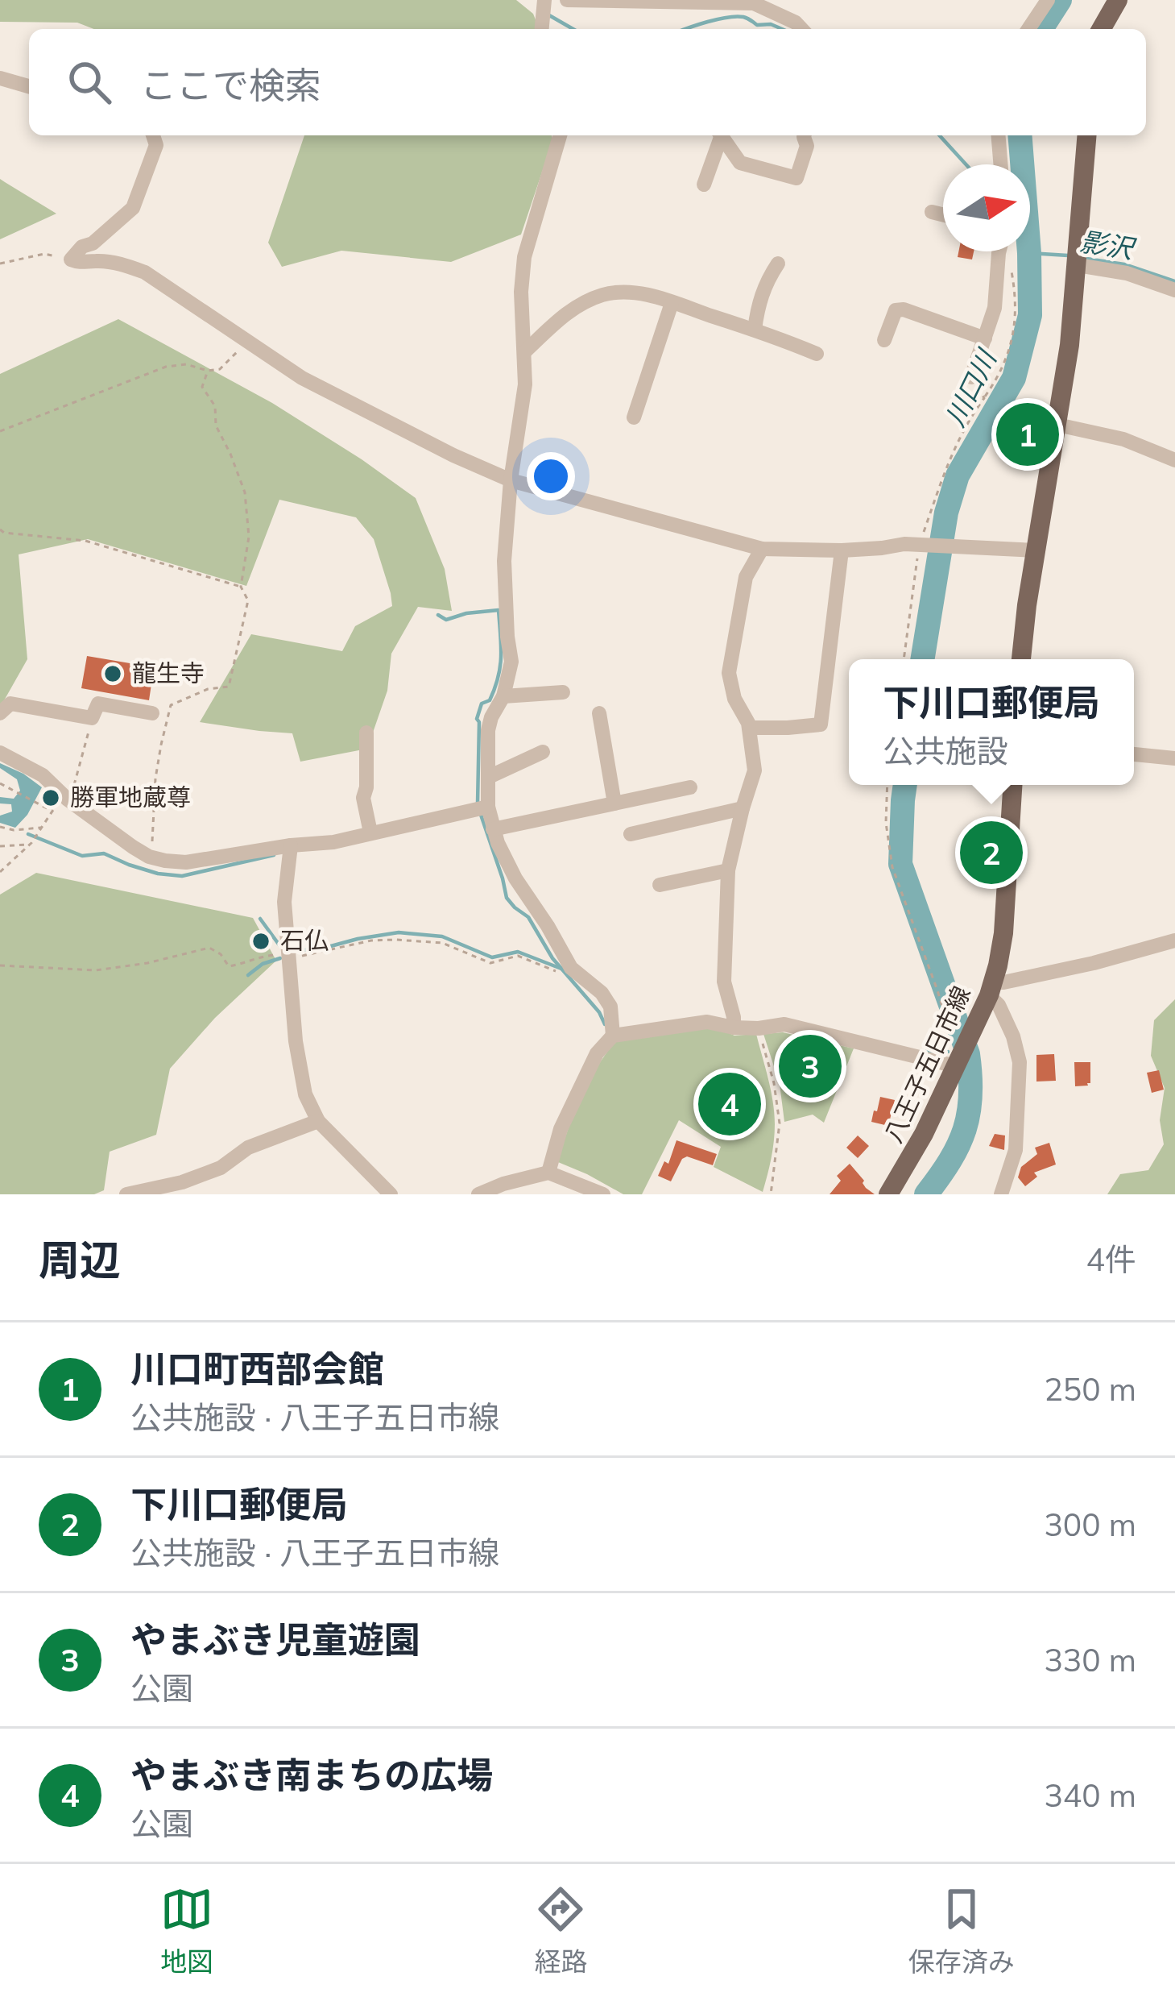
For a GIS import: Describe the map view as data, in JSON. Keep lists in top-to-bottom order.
{
  "streets": {
    "main road": ["八王子五日市線"]
  },
  "water": ["影沢", "川口川"],
  "places": ["龍生寺", "勝軍地蔵尊", "石仏"],
  "north": "right",
  "page": {
    "search": "ここで検索",
    "pins": [
      "1",
      "2",
      "3",
      "4"
    ],
    "popup": ["下川口郵便局", "公共施設"],
    "heading": ["周辺", "4件"],
    "list": [
      {
        "mark": "1",
        "name": "川口町西部会館",
        "note": "公共施設 · 八王子五日市線",
        "value": "250 m"
      },
      {
        "mark": "2",
        "name": "下川口郵便局",
        "note": "公共施設 · 八王子五日市線",
        "value": "300 m"
      },
      {
        "mark": "3",
        "name": "やまぶき児童遊園",
        "note": "公園",
        "value": "330 m"
      },
      {
        "mark": "4",
        "name": "やまぶき南まちの広場",
        "note": "公園",
        "value": "340 m"
      }
    ],
    "nav": ["地図", "経路", "保存済み"]
  }
}
